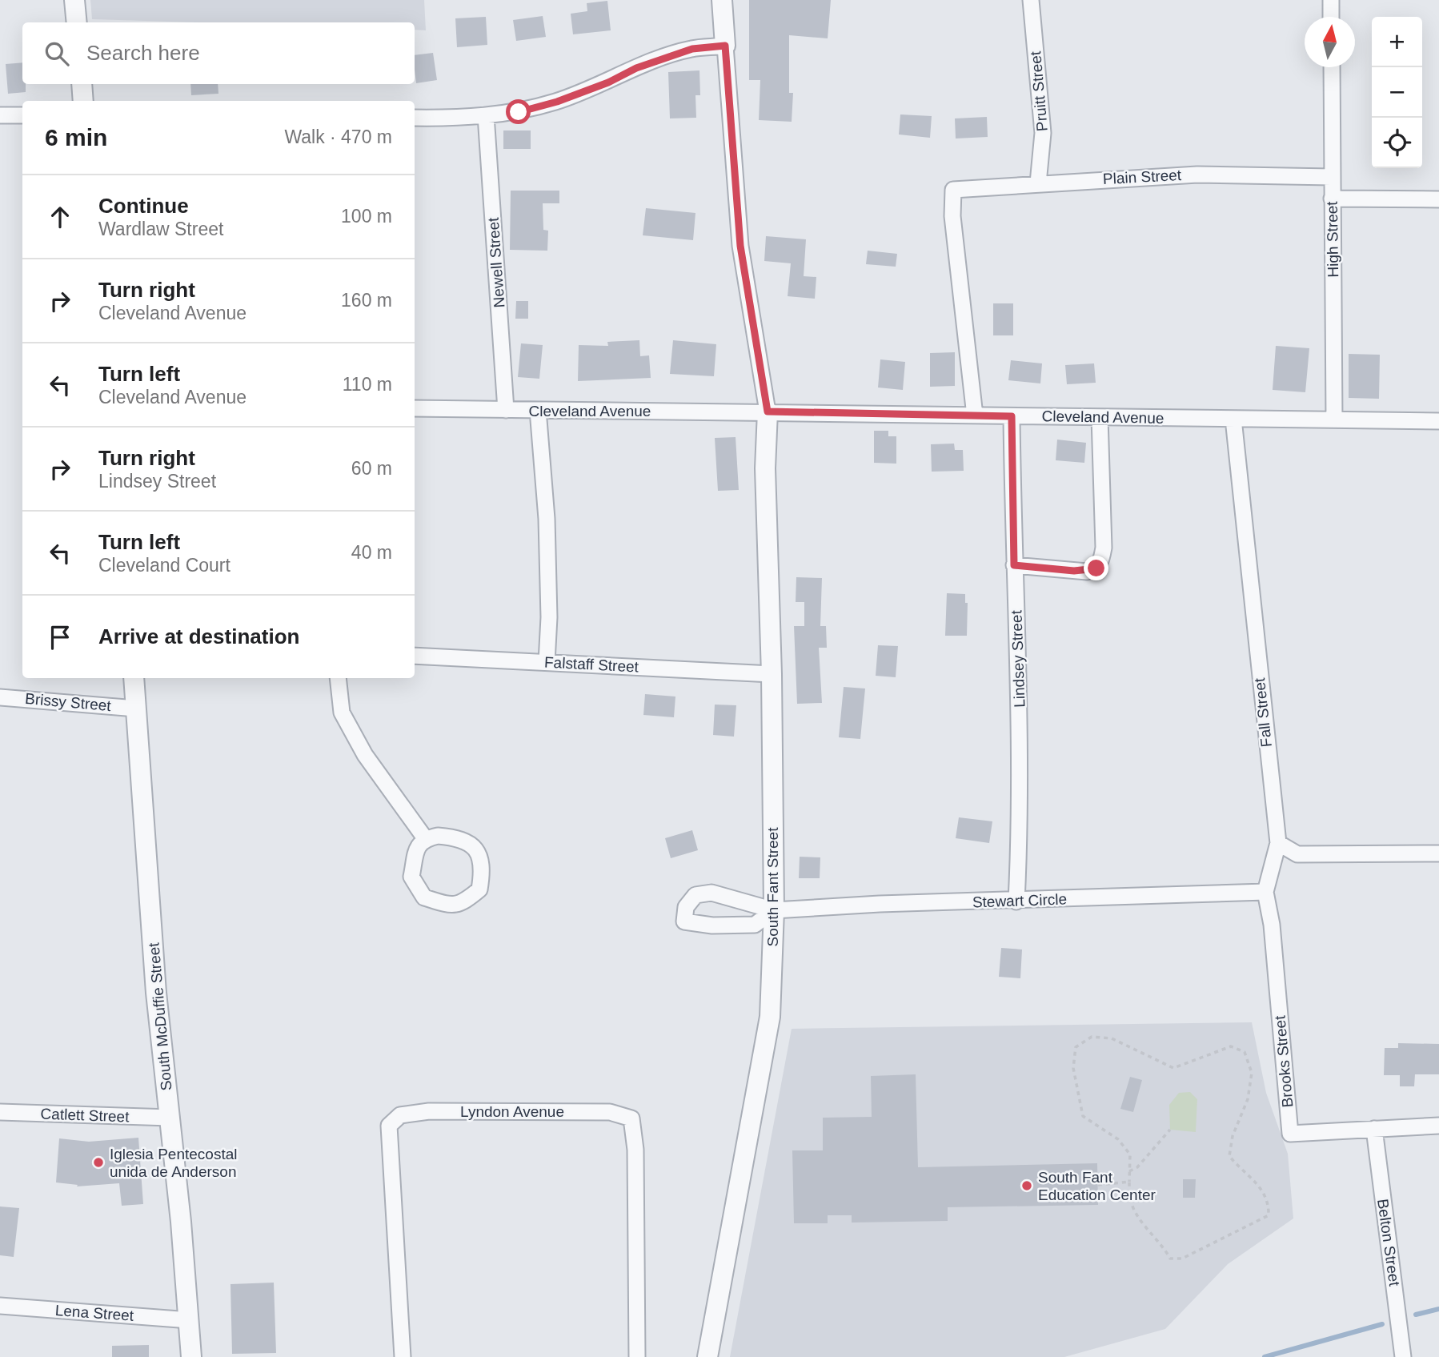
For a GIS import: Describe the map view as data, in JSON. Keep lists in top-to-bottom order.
{
  "streets": {
    "street": [
      "Pruitt Street",
      "Plain Street",
      "High Street",
      "Newell Street",
      "Cleveland Avenue",
      "Lindsey Street",
      "Falstaff Street",
      "Brissy Street",
      "Fall Street",
      "South Fant Street",
      "Stewart Circle",
      "South McDuffie Street",
      "Brooks Street",
      "Lyndon Avenue",
      "Catlett Street",
      "Belton Street",
      "Lena Street"
    ]
  },
  "crossings": [
    ["Pruitt Street", "Plain Street"],
    ["Plain Street", "High Street"],
    ["Plain Street", "Cleveland Avenue"],
    ["High Street", "Cleveland Avenue"],
    ["Newell Street", "Cleveland Avenue"],
    ["Cleveland Avenue", "Lindsey Street"],
    ["Cleveland Avenue", "Fall Street"],
    ["Cleveland Avenue", "South Fant Street"],
    ["Lindsey Street", "Stewart Circle"],
    ["Falstaff Street", "South Fant Street"],
    ["Brissy Street", "South McDuffie Street"],
    ["Fall Street", "Brooks Street"],
    ["South Fant Street", "Stewart Circle"],
    ["Stewart Circle", "Brooks Street"],
    ["South McDuffie Street", "Catlett Street"],
    ["South McDuffie Street", "Lena Street"],
    ["Brooks Street", "Belton Street"]
  ],
  "places": ["Iglesia Pentecostal unida de Anderson", "South Fant Education Center"],
  "north": "top",
  "page": {
    "map_buttons": ["+", "−"],
    "search": "Search here",
    "heading": ["6 min", "Walk · 470 m"],
    "list": [
      ["Continue", "Wardlaw Street", "100 m"],
      ["Turn right", "Cleveland Avenue", "160 m"],
      ["Turn left", "Cleveland Avenue", "110 m"],
      ["Turn right", "Lindsey Street", "60 m"],
      ["Turn left", "Cleveland Court", "40 m"],
      "Arrive at destination"
    ]
  }
}
